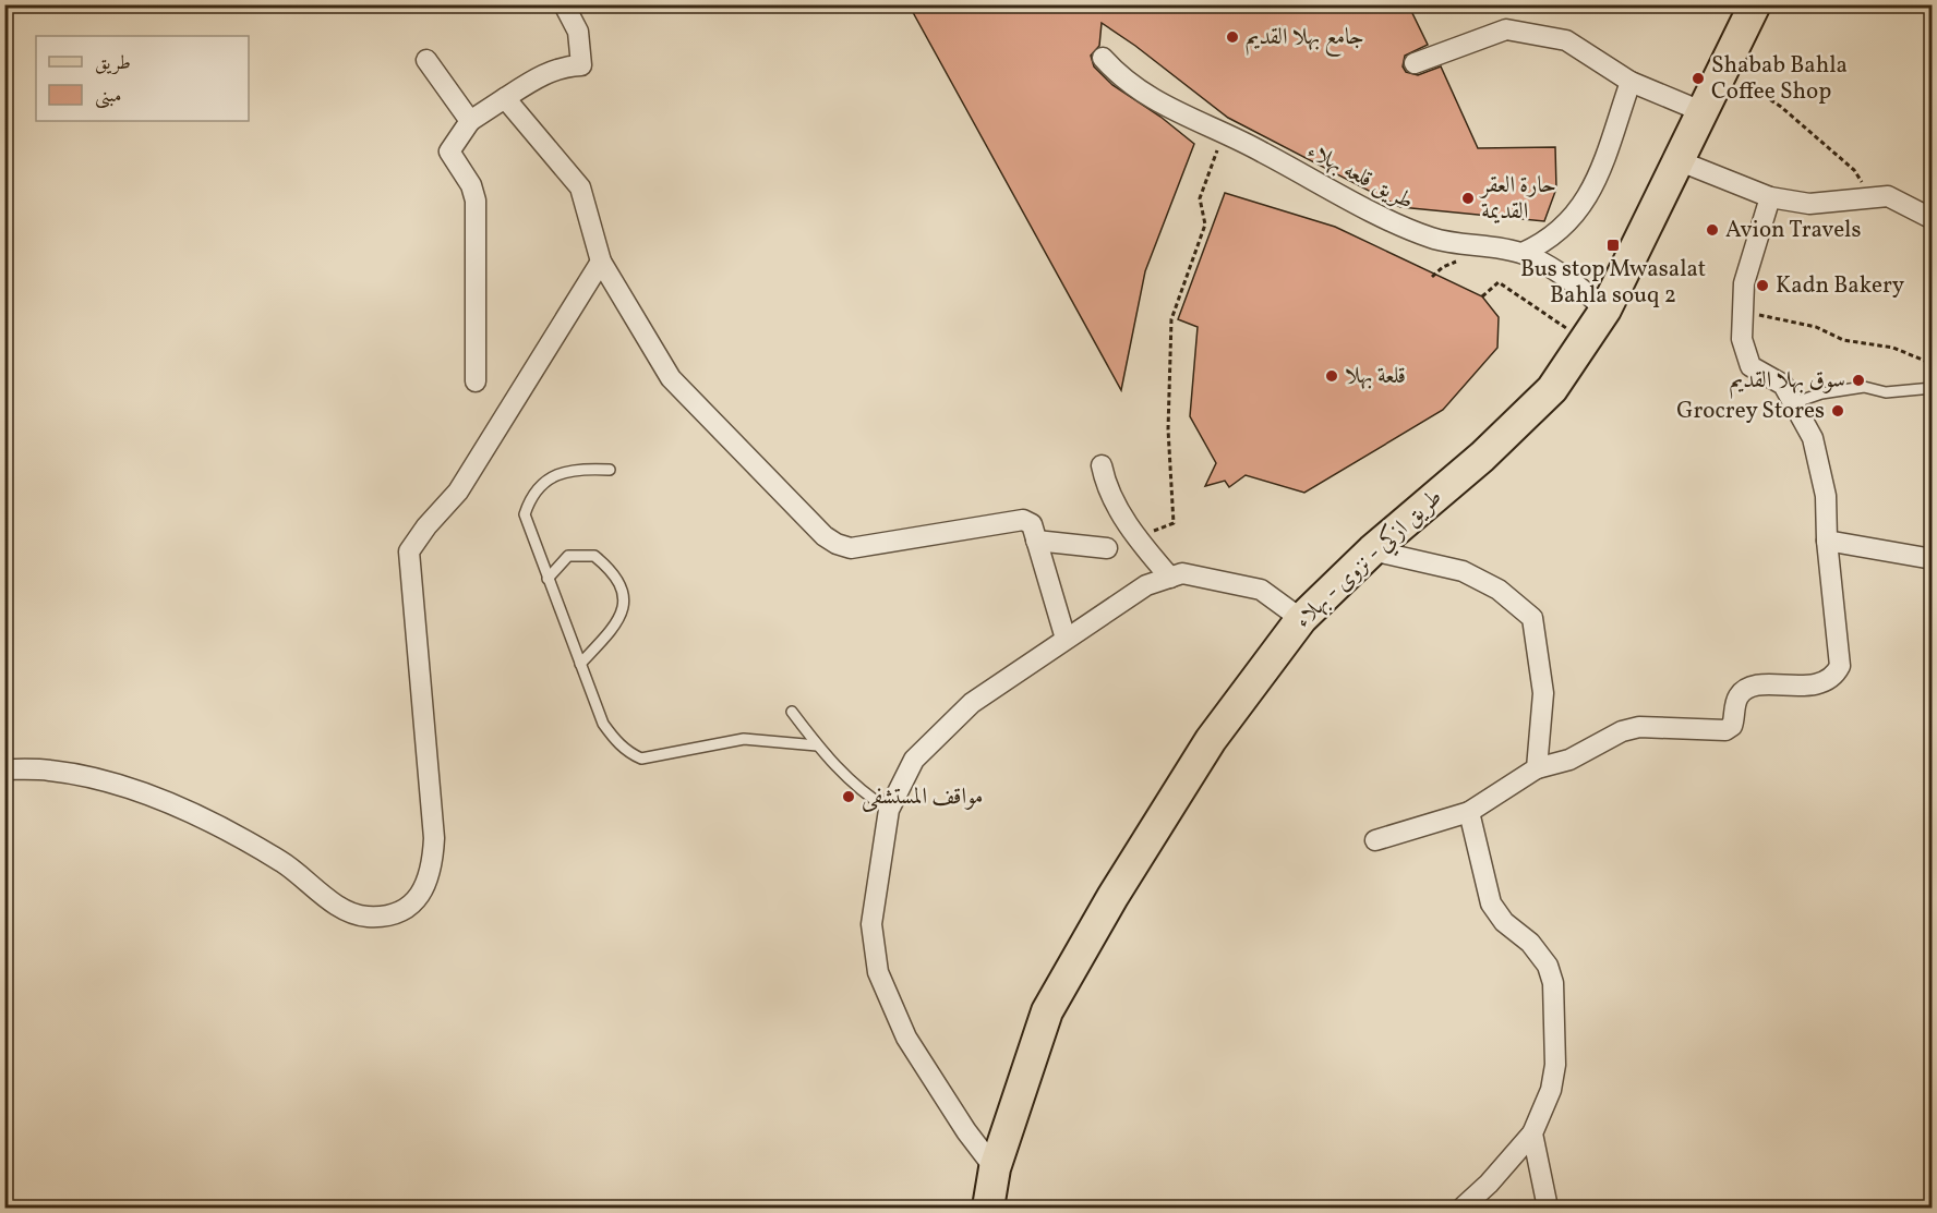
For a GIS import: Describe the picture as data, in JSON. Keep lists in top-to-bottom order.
{
  "streets": {
    "main road": ["طريق ازكي - نزوى - بهلاء"],
    "street": ["طريق قلعه بهلاء"]
  },
  "crossings": [
    ["طريق قلعه بهلاء", "طريق ازكي - نزوى - بهلاء"]
  ],
  "places": {
    "other": [
      "جامع بهلا القديم",
      "Shabab Bahla Coffee Shop",
      "حارة العقر القديمة",
      "Avion Travels",
      "Kadn Bakery",
      "قلعة بهلا",
      "سوق بهلا القديم",
      "Grocrey Stores",
      "مواقف المستشفى"
    ],
    "transit": ["Bus stop Mwasalat Bahla souq 2"]
  },
  "legend": ["طريق", "مبنى"]
}
